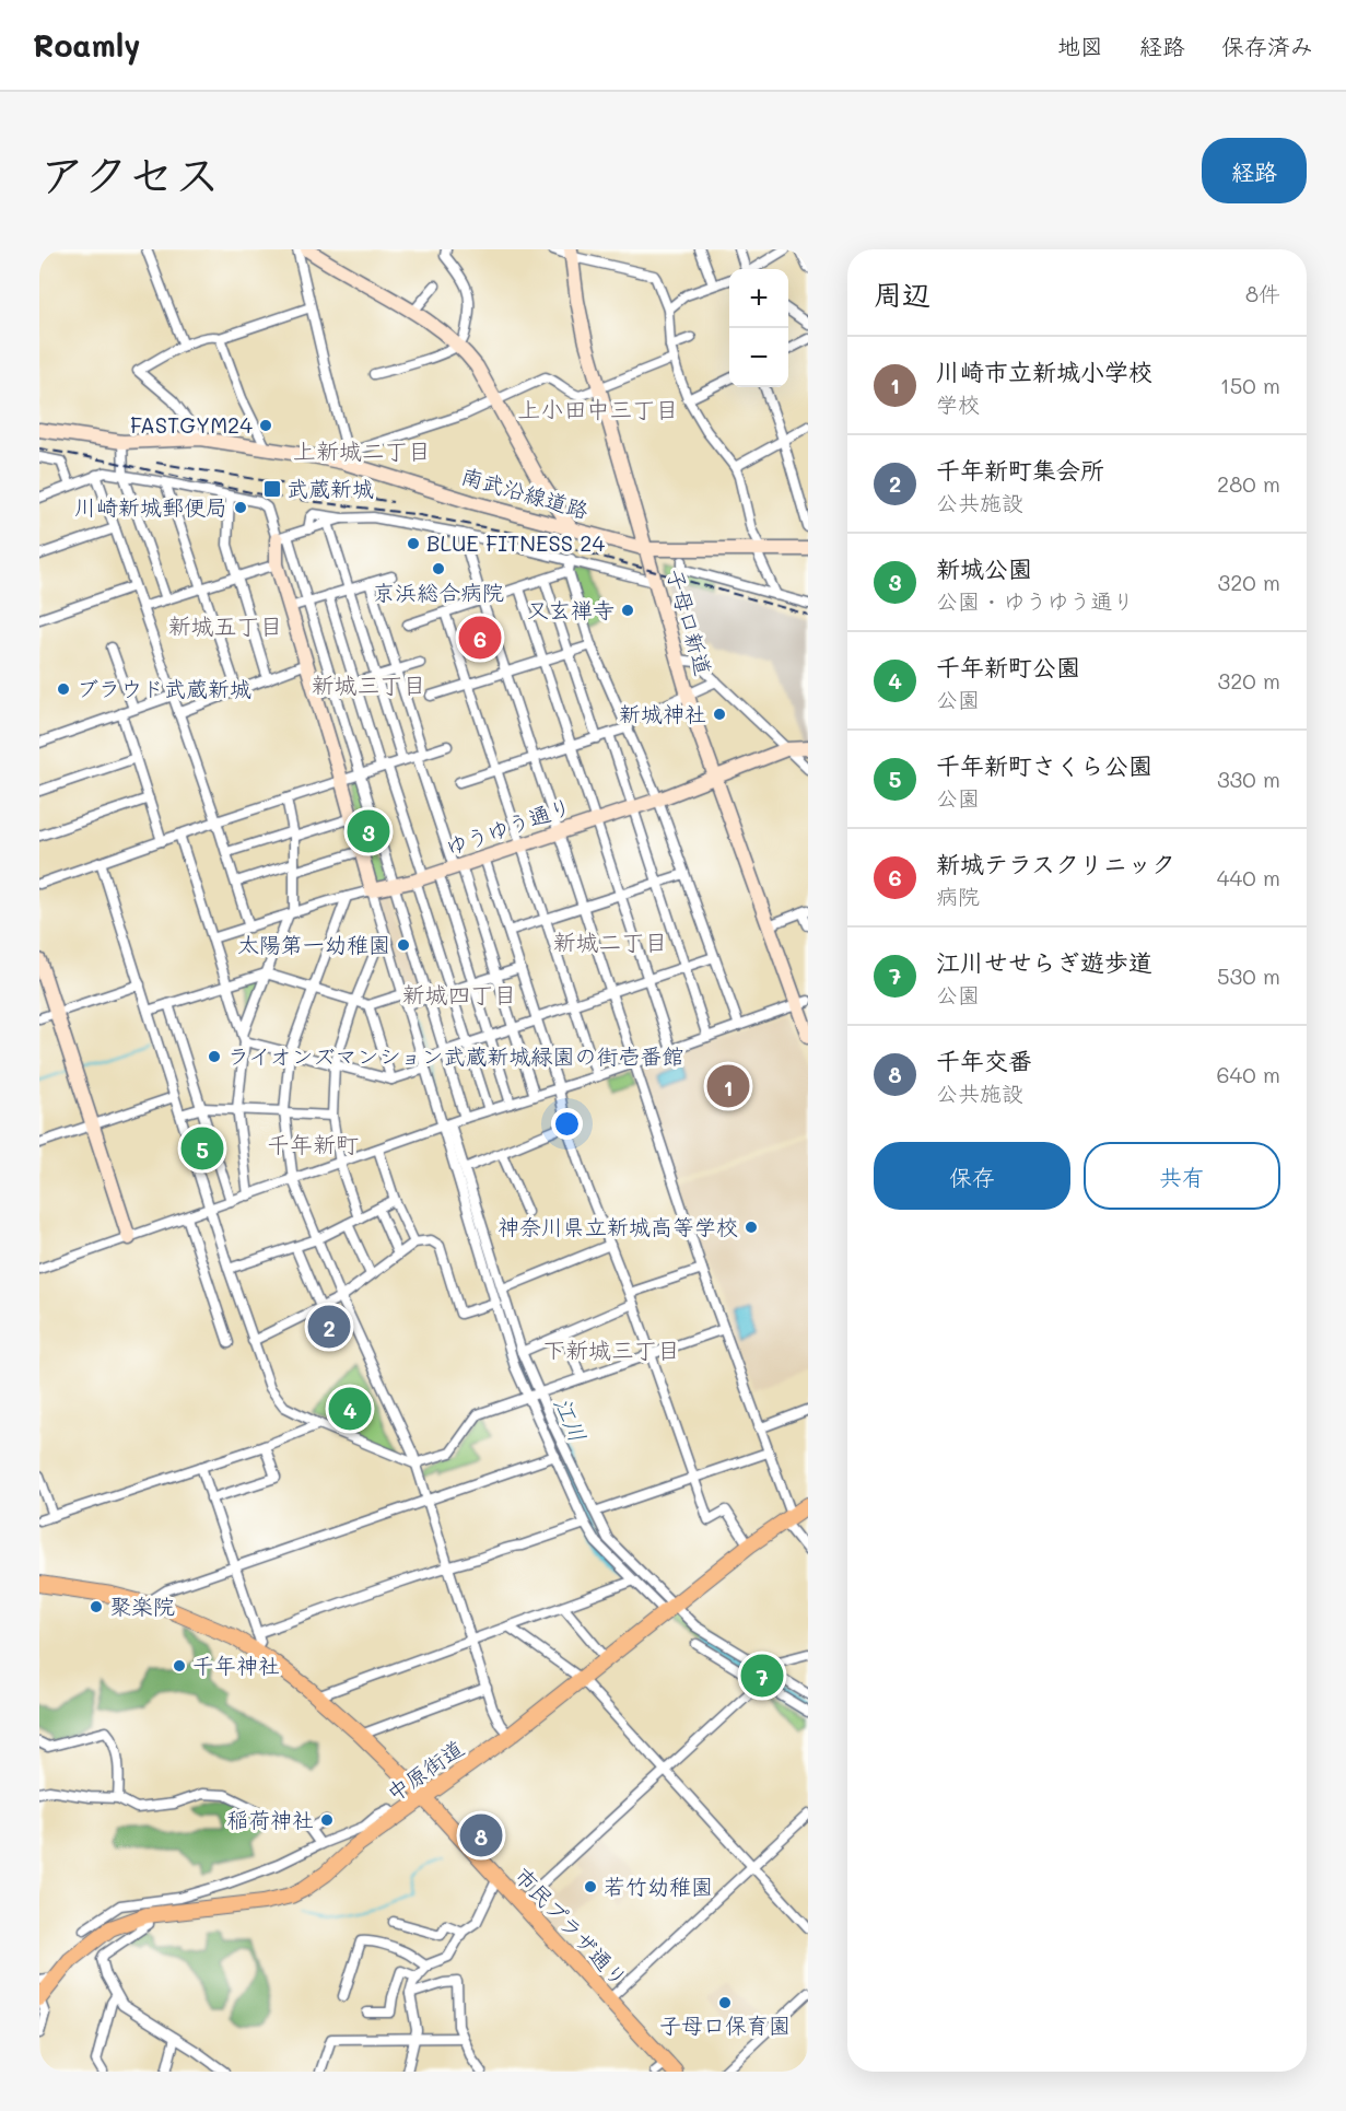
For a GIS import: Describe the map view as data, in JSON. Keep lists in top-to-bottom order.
{
  "streets": {
    "main road": ["中原街道", "市民プラザ通り"],
    "street": ["南武沿線道路", "子母口新道", "ゆうゆう通り"]
  },
  "crossings": [
    ["南武沿線道路", "子母口新道"],
    ["子母口新道", "ゆうゆう通り"],
    ["中原街道", "市民プラザ通り"]
  ],
  "districts": [
    "上小田中三丁目",
    "上新城二丁目",
    "新城五丁目",
    "新城三丁目",
    "新城二丁目",
    "新城四丁目",
    "千年新町",
    "下新城三丁目"
  ],
  "water": ["江川"],
  "places": {
    "other": [
      "FASTGYM24",
      "川崎新城郵便局",
      "BLUE FITNESS 24",
      "京浜総合病院",
      "又玄禅寺",
      "ブラウド武蔵新城",
      "新城神社",
      "太陽第一幼稚園",
      "ライオンズマンション武蔵新城緑園の街壱番館",
      "神奈川県立新城高等学校",
      "聚楽院",
      "千年神社",
      "稲荷神社",
      "若竹幼稚園",
      "子母口保育園"
    ],
    "transit": ["武蔵新城"]
  },
  "page": {
    "header": "Roamly",
    "nav": ["地図", "経路", "保存済み"],
    "title": "アクセス",
    "buttons": [
      "経路",
      ["保存", "共有"]
    ],
    "heading": ["周辺", "8件"],
    "map_buttons": ["+", "−"],
    "list": [
      {
        "mark": "1",
        "name": "川崎市立新城小学校",
        "note": "学校",
        "value": "150 m"
      },
      {
        "mark": "2",
        "name": "千年新町集会所",
        "note": "公共施設",
        "value": "280 m"
      },
      {
        "mark": "3",
        "name": "新城公園",
        "note": "公園 · ゆうゆう通り",
        "value": "320 m"
      },
      {
        "mark": "4",
        "name": "千年新町公園",
        "note": "公園",
        "value": "320 m"
      },
      {
        "mark": "5",
        "name": "千年新町さくら公園",
        "note": "公園",
        "value": "330 m"
      },
      {
        "mark": "6",
        "name": "新城テラスクリニック",
        "note": "病院",
        "value": "440 m"
      },
      {
        "mark": "7",
        "name": "江川せせらぎ遊歩道",
        "note": "公園",
        "value": "530 m"
      },
      {
        "mark": "8",
        "name": "千年交番",
        "note": "公共施設",
        "value": "640 m"
      }
    ],
    "pins": [
      "6",
      "3",
      "1",
      "5",
      "2",
      "4",
      "7",
      "8"
    ]
  }
}
